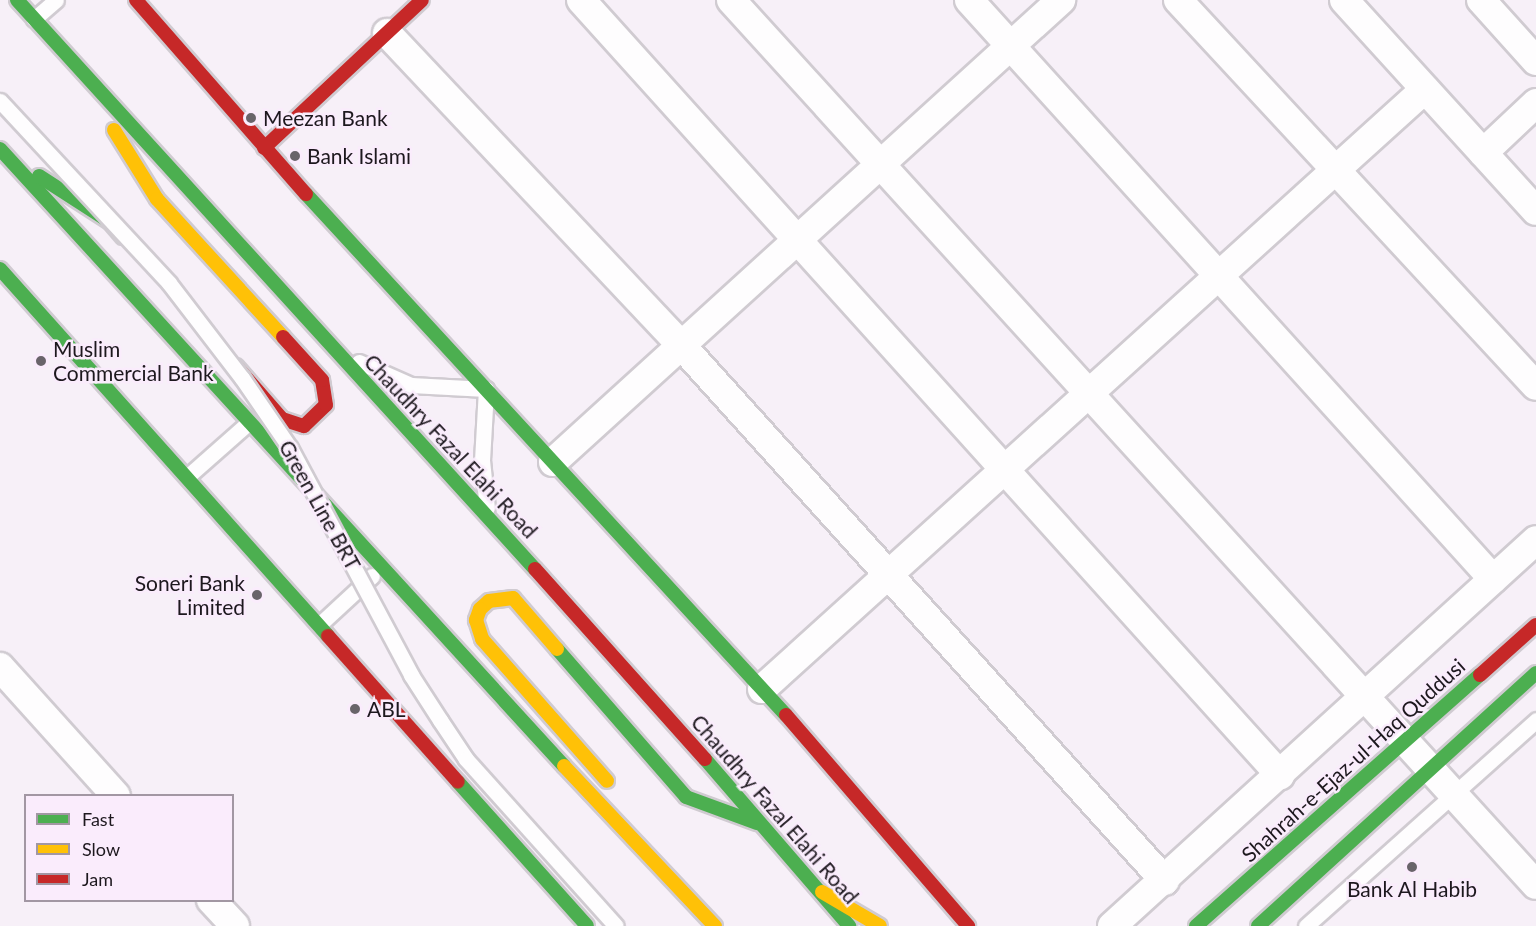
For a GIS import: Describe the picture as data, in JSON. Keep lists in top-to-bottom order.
{
  "streets": {
    "main road": ["Chaudhry Fazal Elahi Road", "Shahrah-e-Ejaz-ul-Haq Quddusi"],
    "lane": ["Green Line BRT"]
  },
  "places": [
    "Meezan Bank",
    "Bank Islami",
    "Muslim Commercial Bank",
    "Soneri Bank Limited",
    "ABL",
    "Bank Al Habib"
  ],
  "legend": ["Fast", "Slow", "Jam"]
}
